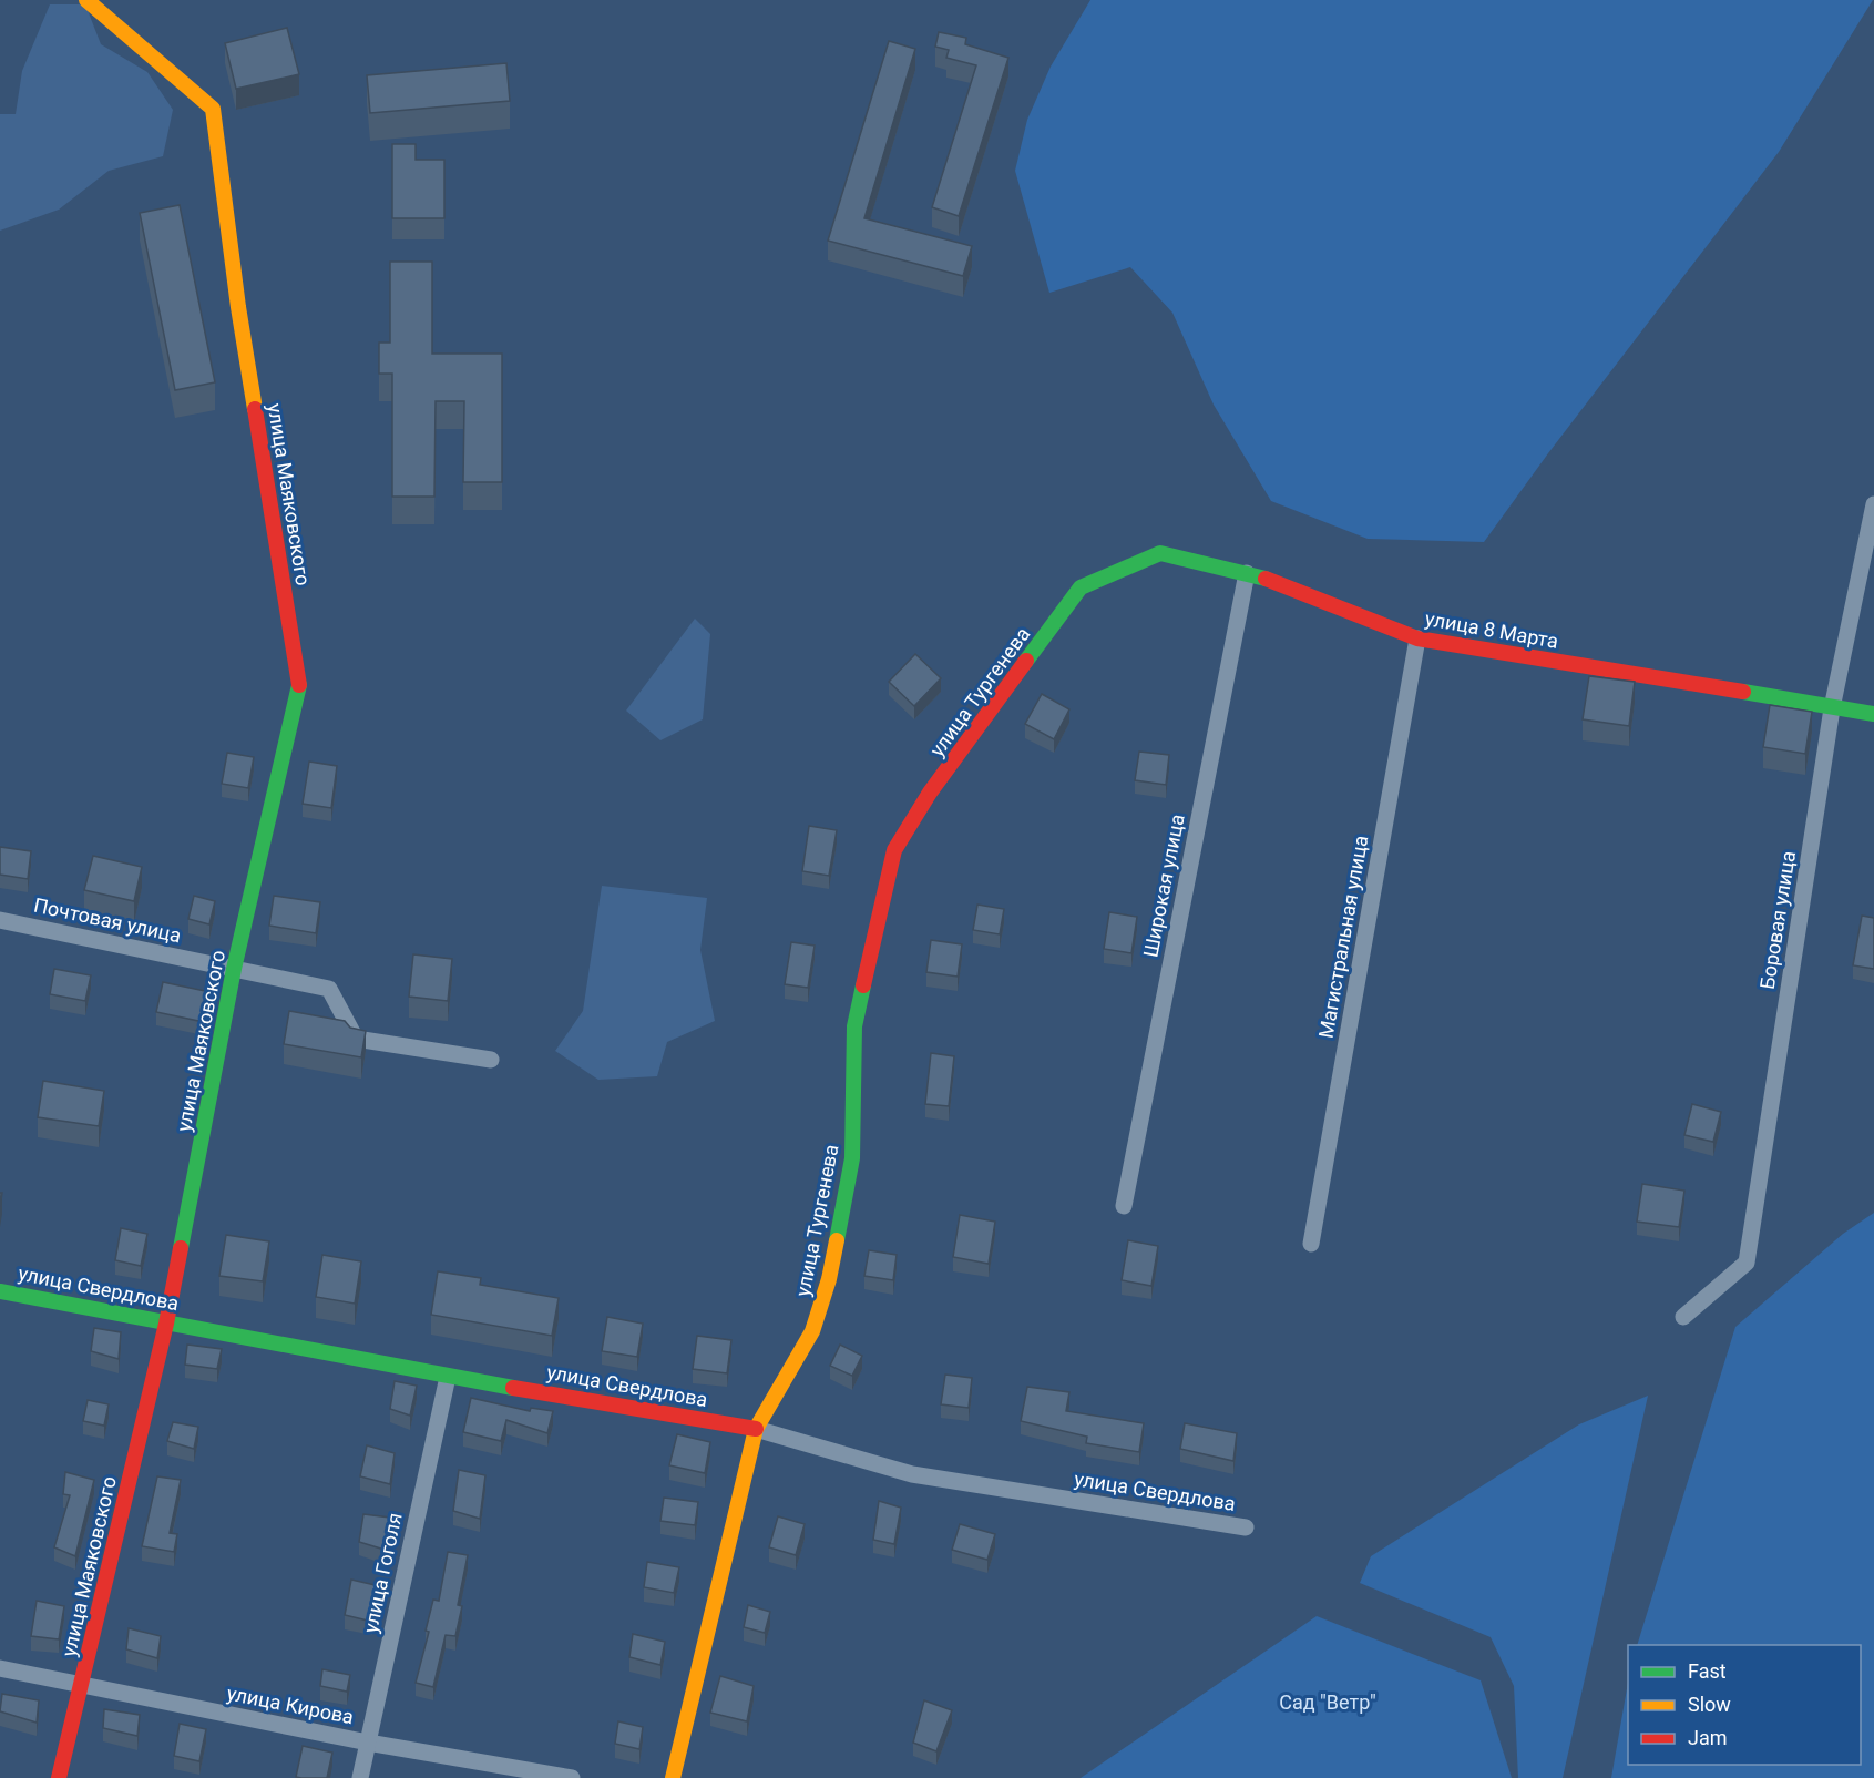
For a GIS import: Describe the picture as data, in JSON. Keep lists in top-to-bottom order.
{
  "streets": {
    "street": [
      "улица Маяковского",
      "улица 8 Марта",
      "улица Тургенева",
      "Широкая улица",
      "Почтовая улица",
      "Боровая улица",
      "Магистральная улица",
      "улица Свердлова",
      "улица Гоголя",
      "улица Кирова"
    ]
  },
  "crossings": [
    ["улица Маяковского", "Почтовая улица"],
    ["улица Маяковского", "улица Свердлова"],
    ["улица Маяковского", "улица Кирова"],
    ["улица 8 Марта", "улица Тургенева"],
    ["улица 8 Марта", "Широкая улица"],
    ["улица 8 Марта", "Боровая улица"],
    ["улица 8 Марта", "Магистральная улица"],
    ["улица Тургенева", "улица Свердлова"],
    ["улица Свердлова", "улица Гоголя"],
    ["улица Гоголя", "улица Кирова"]
  ],
  "parks": ["Сад \"Ветр\""],
  "legend": ["Fast", "Slow", "Jam"]
}
